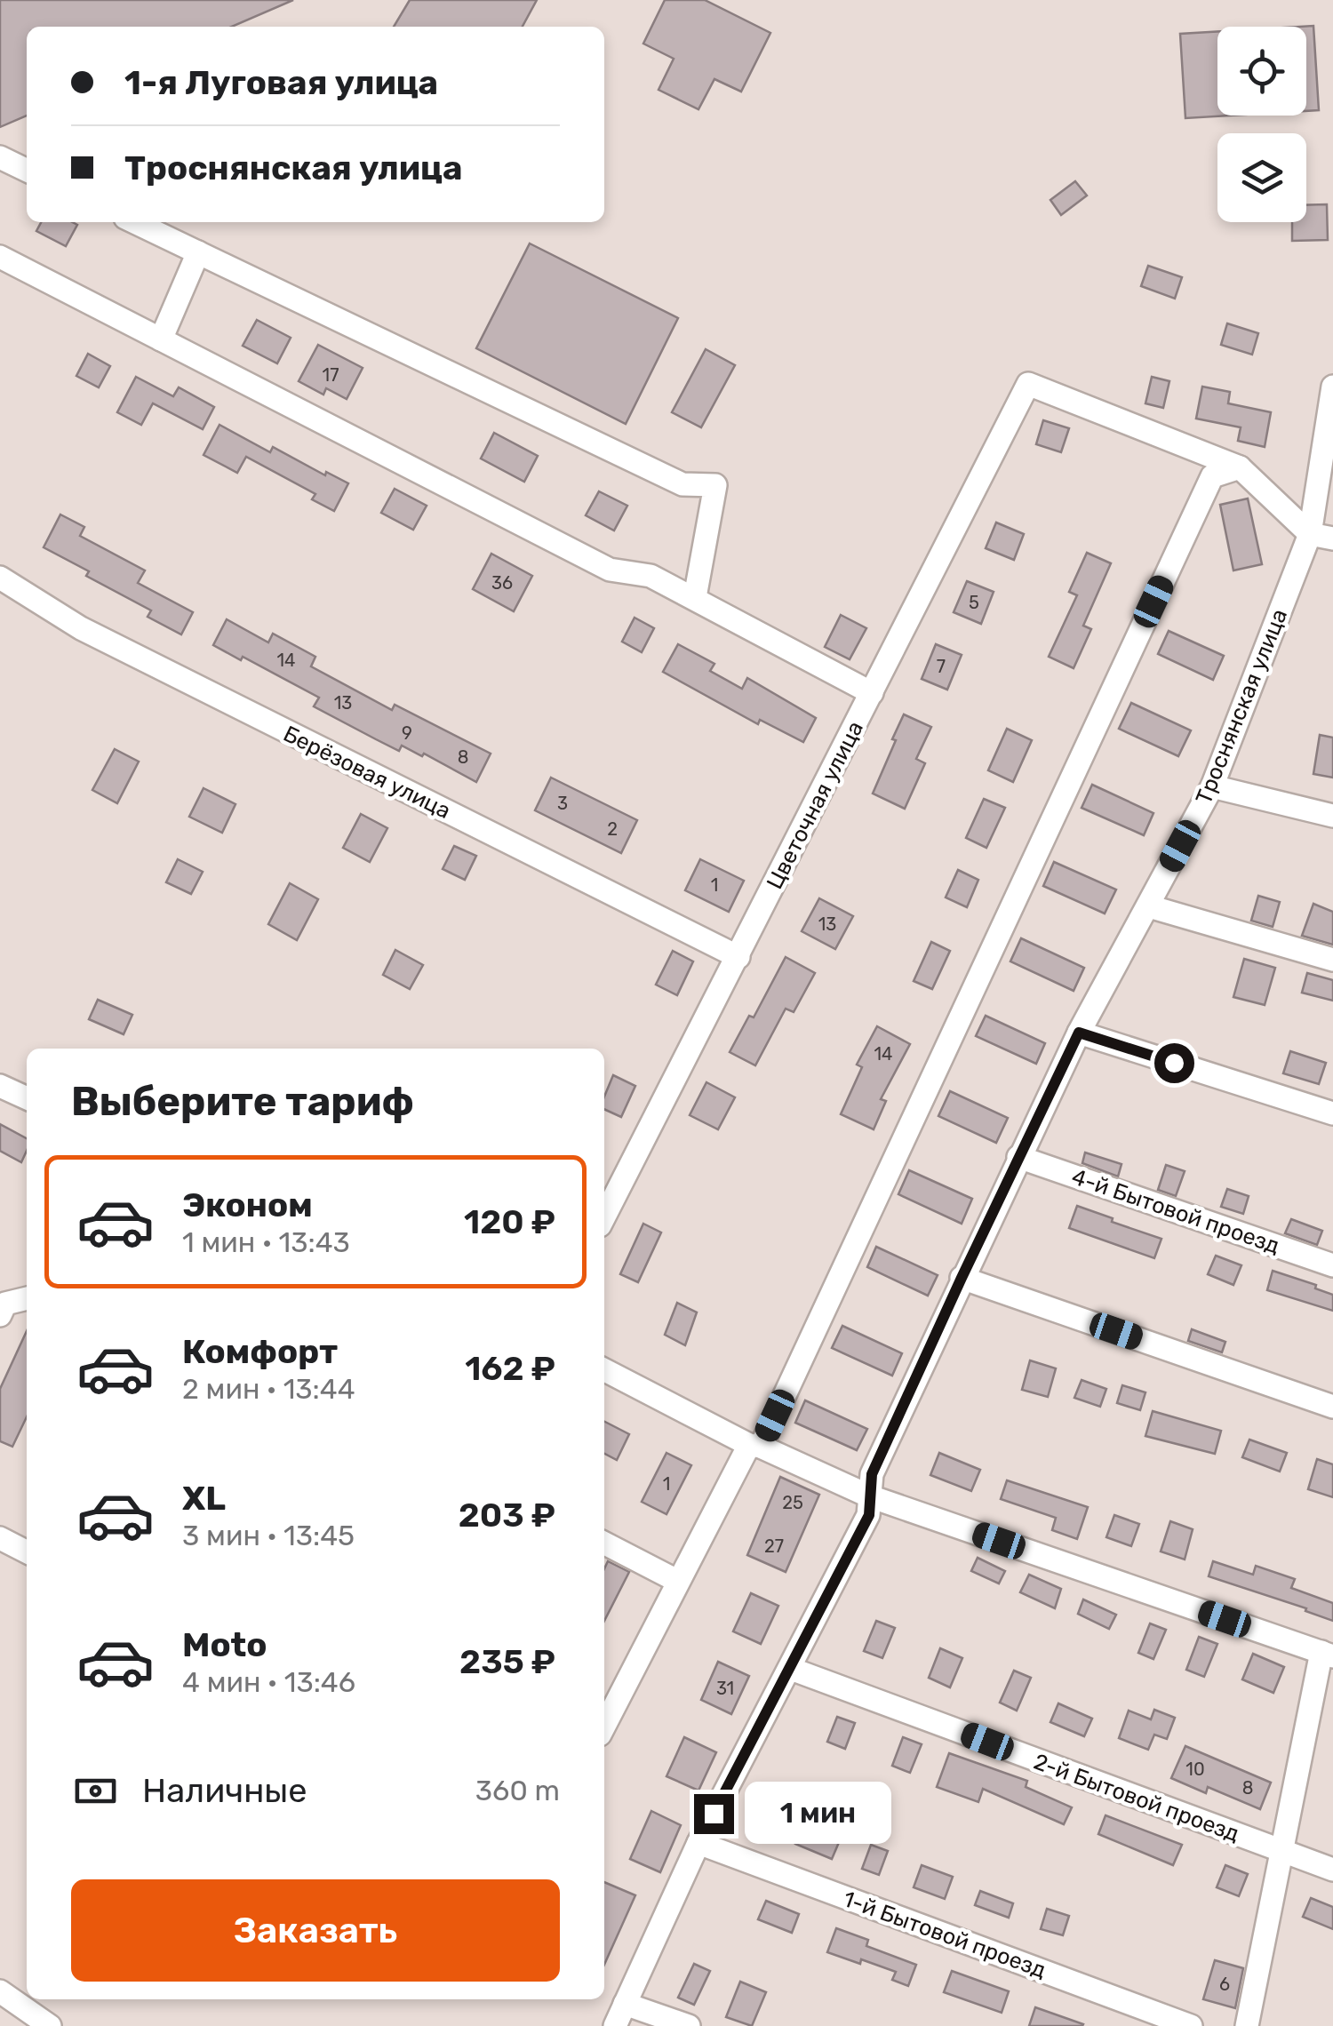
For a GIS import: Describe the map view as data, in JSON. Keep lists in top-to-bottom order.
{
  "streets": {
    "street": [
      "Троснянская улица",
      "Берёзовая улица",
      "Цветочная улица",
      "4-й Бытовой проезд",
      "2-й Бытовой проезд",
      "1-й Бытовой проезд"
    ]
  },
  "crossings": [
    ["Троснянская улица", "4-й Бытовой проезд"],
    ["Троснянская улица", "2-й Бытовой проезд"],
    ["Троснянская улица", "1-й Бытовой проезд"],
    ["Берёзовая улица", "Цветочная улица"]
  ],
  "house_numbers": [
    "17",
    "36",
    "5",
    "14",
    "7",
    "13",
    "9",
    "8",
    "3",
    "2",
    "1",
    "13",
    "14",
    "1",
    "25",
    "27",
    "31",
    "10",
    "8",
    "6"
  ],
  "page": {
    "banner": ["1-я Луговая улица", "Троснянская улица"],
    "heading": "Выберите тариф",
    "list": [
      {
        "name": "Эконом",
        "note": "1 мин · 13:43",
        "value": "120 ₽"
      },
      {
        "name": "Комфорт",
        "note": "2 мин · 13:44",
        "value": "162 ₽"
      },
      {
        "name": "XL",
        "note": "3 мин · 13:45",
        "value": "203 ₽"
      },
      {
        "name": "Moto",
        "note": "4 мин · 13:46",
        "value": "235 ₽"
      }
    ],
    "pay": ["Наличные", "360 m"],
    "bubble": "1 мин",
    "buttons": "Заказать"
  }
}
